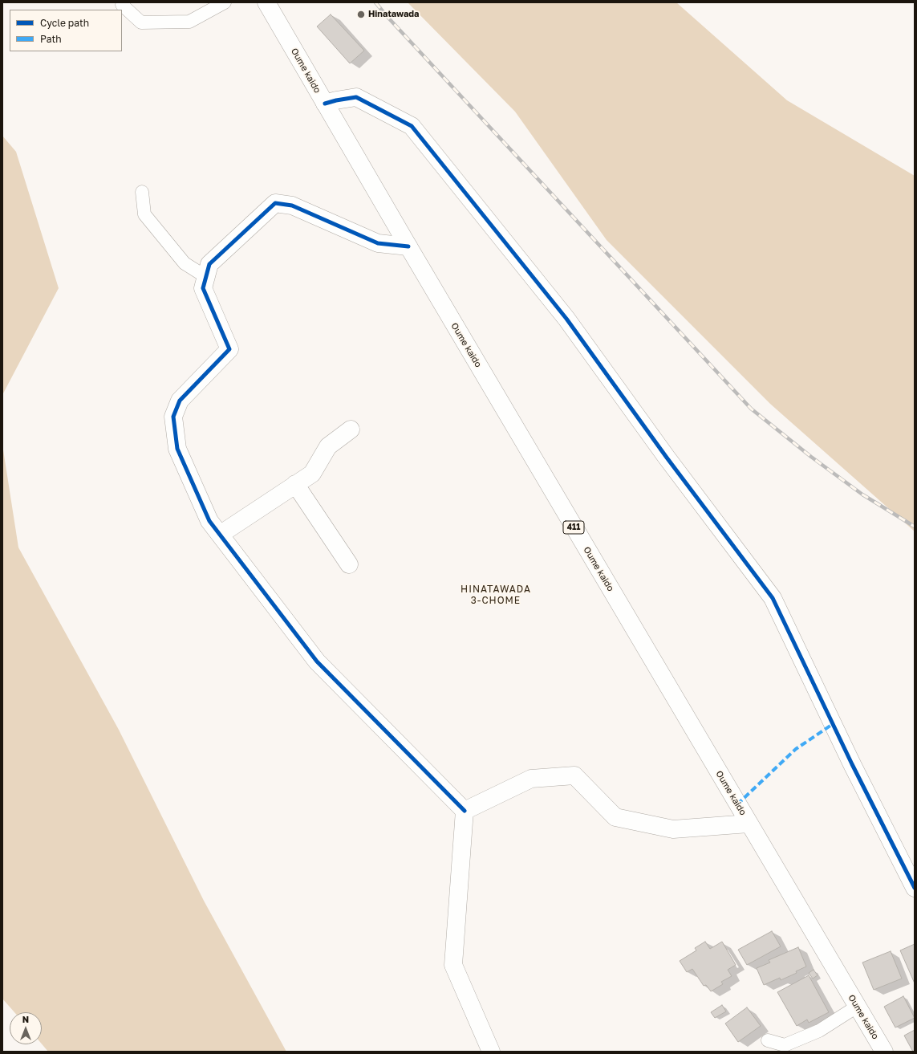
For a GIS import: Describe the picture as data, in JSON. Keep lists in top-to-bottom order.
{
  "streets": {
    "main road": ["Oume kaido", "411"]
  },
  "districts": ["HINATAWADA 3-CHOME"],
  "places": ["Hinatawada"],
  "legend": ["Cycle path", "Path"],
  "north": "top"
}
